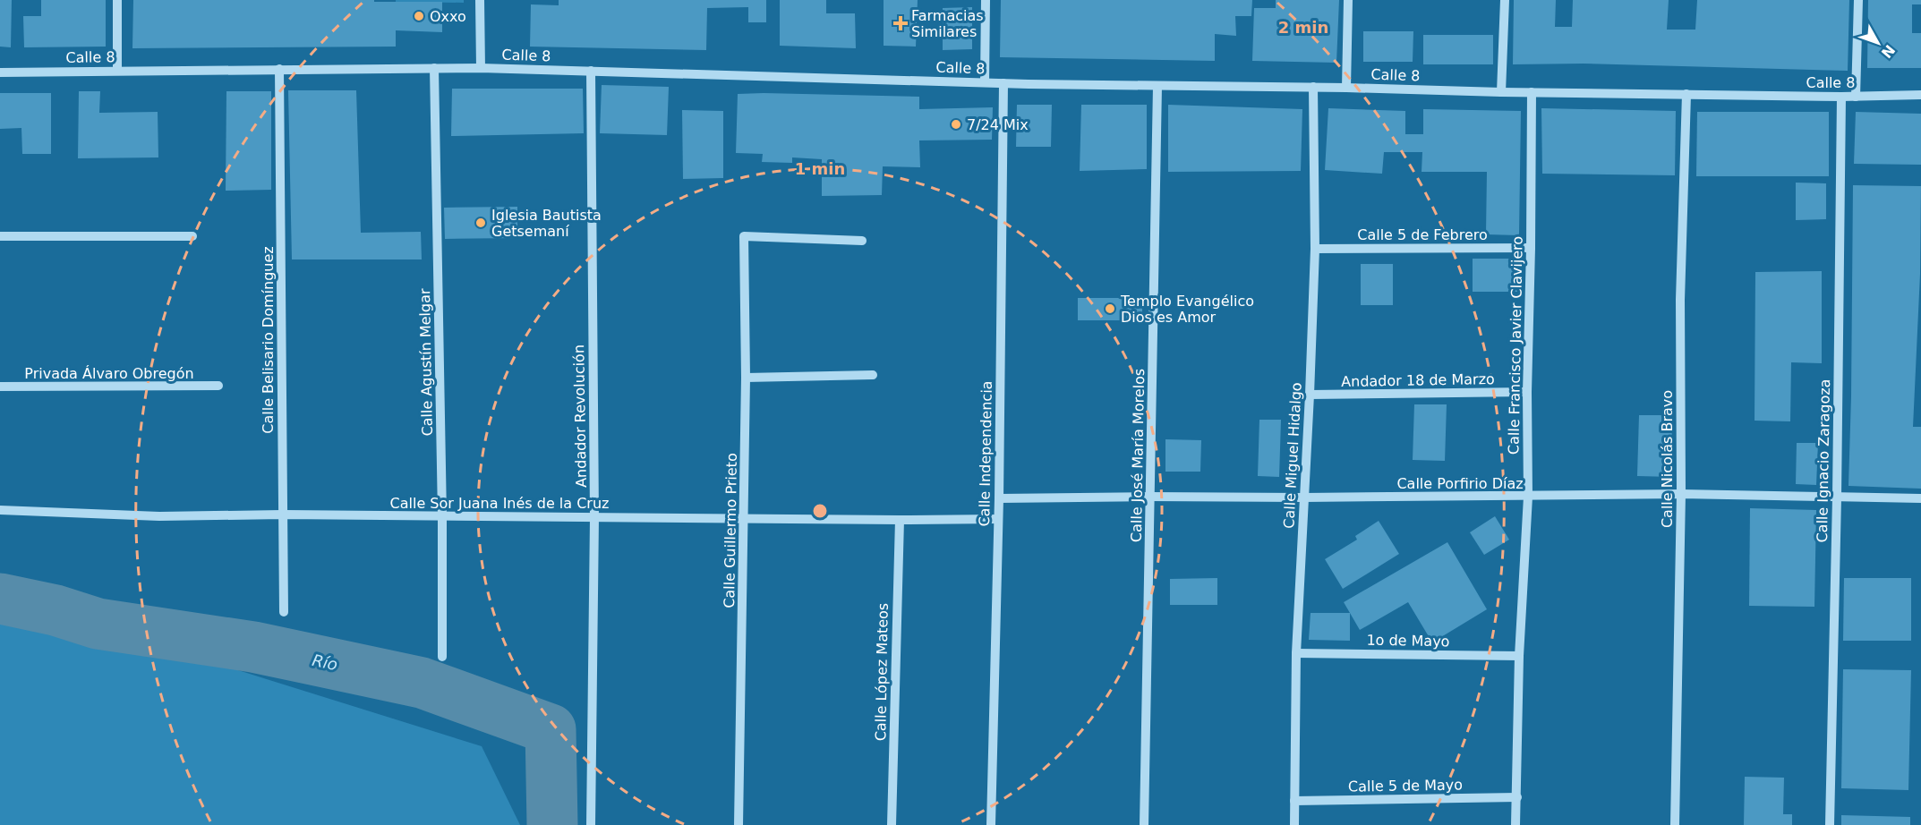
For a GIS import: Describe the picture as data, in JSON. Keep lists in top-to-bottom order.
{
  "streets": {
    "street": [
      "Calle 8",
      "Calle 5 de Febrero",
      "Calle Belisario Domínguez",
      "Calle Francisco Javier Clavijero",
      "Calle Agustín Melgar",
      "Privada Álvaro Obregón",
      "Andador 18 de Marzo",
      "Andador Revolución",
      "Calle Independencia",
      "Calle José María Morelos",
      "Calle Miguel Hidalgo",
      "Calle Nicolás Bravo",
      "Calle Ignacio Zaragoza",
      "Calle Porfirio Díaz",
      "Calle Sor Juana Inés de la Cruz",
      "Calle Guillermo Prieto",
      "1o de Mayo",
      "Calle López Mateos",
      "Calle 5 de Mayo"
    ]
  },
  "crossings": [
    ["Calle 8", "Calle Belisario Domínguez"],
    ["Calle 8", "Calle Francisco Javier Clavijero"],
    ["Calle 8", "Calle Agustín Melgar"],
    ["Calle 8", "Andador Revolución"],
    ["Calle 8", "Calle Independencia"],
    ["Calle 8", "Calle José María Morelos"],
    ["Calle 8", "Calle Miguel Hidalgo"],
    ["Calle 8", "Calle Nicolás Bravo"],
    ["Calle 8", "Calle Ignacio Zaragoza"],
    ["Calle 5 de Febrero", "Calle Francisco Javier Clavijero"],
    ["Calle 5 de Febrero", "Calle Miguel Hidalgo"],
    ["Calle Belisario Domínguez", "Calle Sor Juana Inés de la Cruz"],
    ["Calle Francisco Javier Clavijero", "Andador 18 de Marzo"],
    ["Calle Francisco Javier Clavijero", "Calle Porfirio Díaz"],
    ["Calle Francisco Javier Clavijero", "1o de Mayo"],
    ["Calle Francisco Javier Clavijero", "Calle 5 de Mayo"],
    ["Calle Agustín Melgar", "Calle Sor Juana Inés de la Cruz"],
    ["Andador 18 de Marzo", "Calle Miguel Hidalgo"],
    ["Andador Revolución", "Calle Sor Juana Inés de la Cruz"],
    ["Calle Independencia", "Calle Porfirio Díaz"],
    ["Calle Independencia", "Calle Sor Juana Inés de la Cruz"],
    ["Calle José María Morelos", "Calle Porfirio Díaz"],
    ["Calle Miguel Hidalgo", "Calle Porfirio Díaz"],
    ["Calle Miguel Hidalgo", "1o de Mayo"],
    ["Calle Miguel Hidalgo", "Calle 5 de Mayo"],
    ["Calle Nicolás Bravo", "Calle Porfirio Díaz"],
    ["Calle Ignacio Zaragoza", "Calle Porfirio Díaz"],
    ["Calle Sor Juana Inés de la Cruz", "Calle Guillermo Prieto"],
    ["Calle Sor Juana Inés de la Cruz", "Calle López Mateos"]
  ],
  "water": ["Río"],
  "places": {
    "other": [
      "Oxxo",
      "7/24 Mix",
      "Iglesia Bautista Getsemaní",
      "Templo Evangélico Dios es Amor"
    ],
    "health": ["Farmacias Similares"]
  },
  "north": "bottom right",
  "rings": ["2 min", "1 min"]
}
